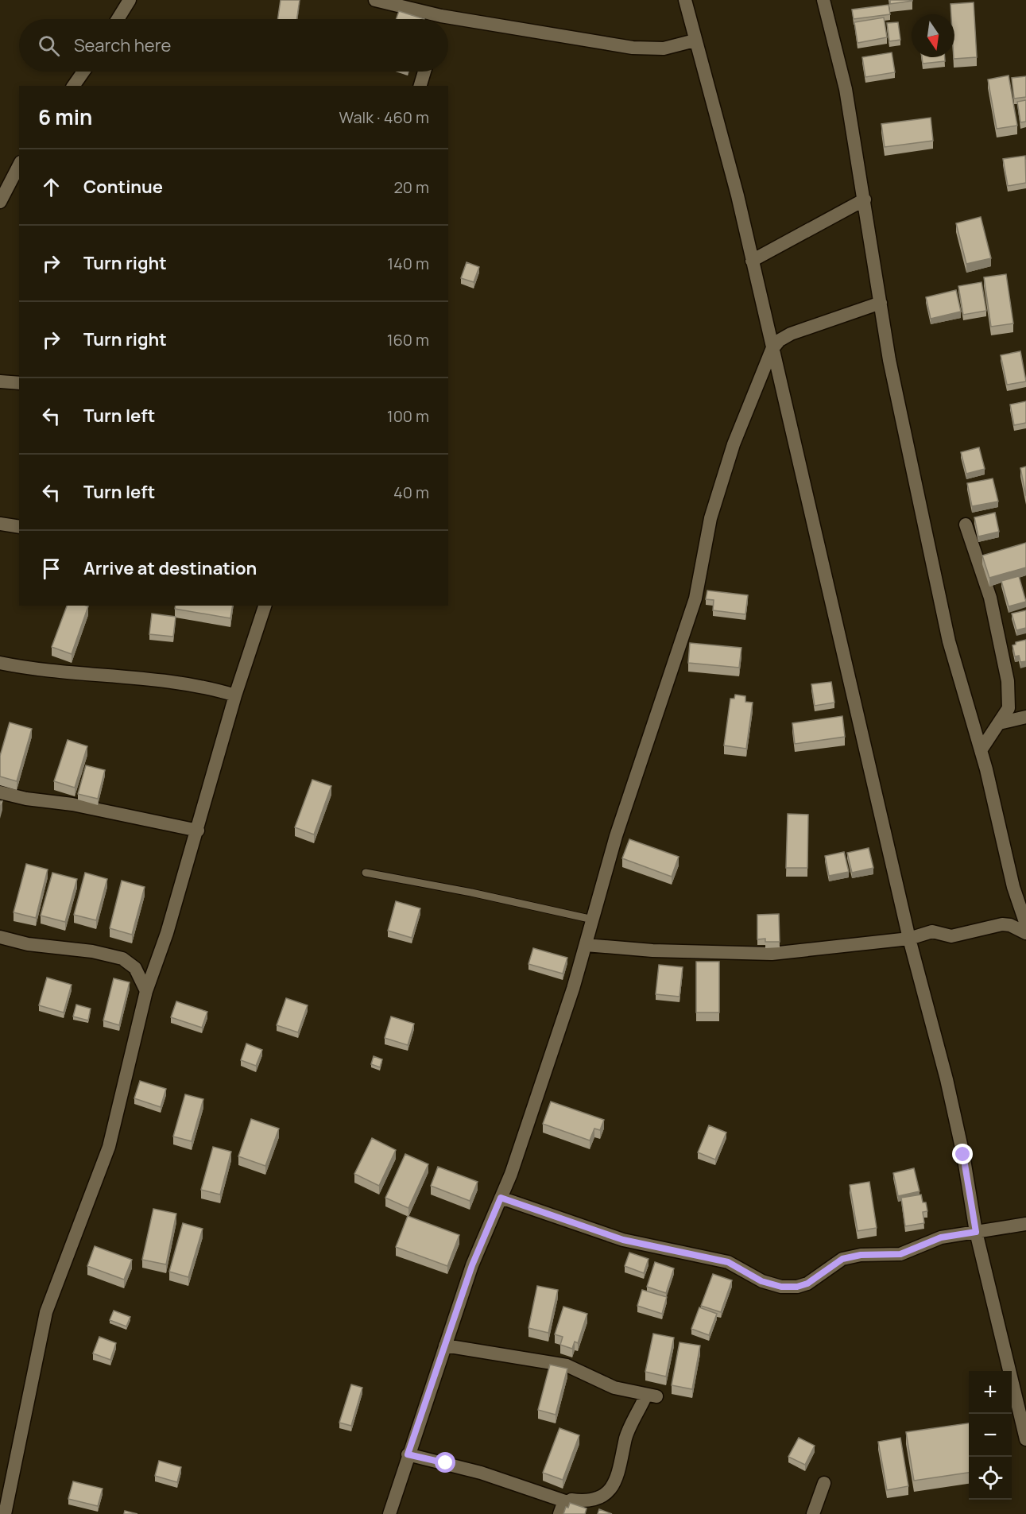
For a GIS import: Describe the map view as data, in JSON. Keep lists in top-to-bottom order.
{
  "north": "bottom",
  "page": {
    "search": "Search here",
    "heading": ["6 min", "Walk · 460 m"],
    "list": [
      ["Continue", "20 m"],
      ["Turn right", "140 m"],
      ["Turn right", "160 m"],
      ["Turn left", "100 m"],
      ["Turn left", "40 m"],
      "Arrive at destination"
    ],
    "map_buttons": ["+", "−"]
  }
}
